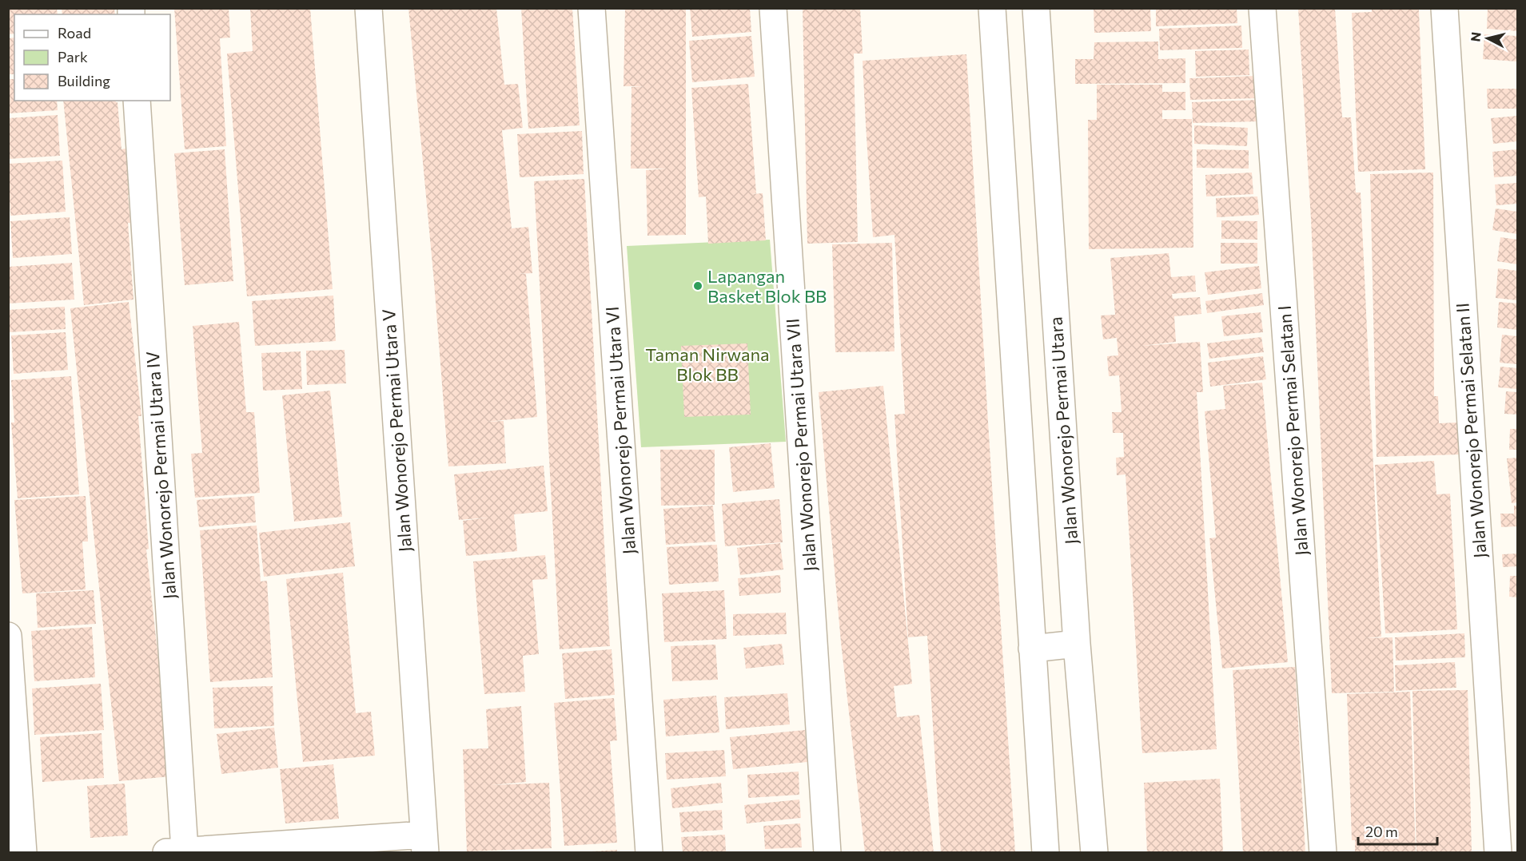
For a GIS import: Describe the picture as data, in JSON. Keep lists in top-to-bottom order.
{
  "streets": {
    "street": [
      "Jalan Wonorejo Permai Utara V",
      "Jalan Wonorejo Permai Utara VI",
      "Jalan Wonorejo Permai Utara",
      "Jalan Wonorejo Permai Selatan I",
      "Jalan Wonorejo Permai Selatan II",
      "Jalan Wonorejo Permai Utara VII",
      "Jalan Wonorejo Permai Utara IV"
    ]
  },
  "parks": ["Taman Nirwana Blok BB"],
  "places": ["Lapangan Basket Blok BB"],
  "legend": ["Road", "Park", "Building"],
  "scale_bar": "20 m",
  "north": "left"
}
